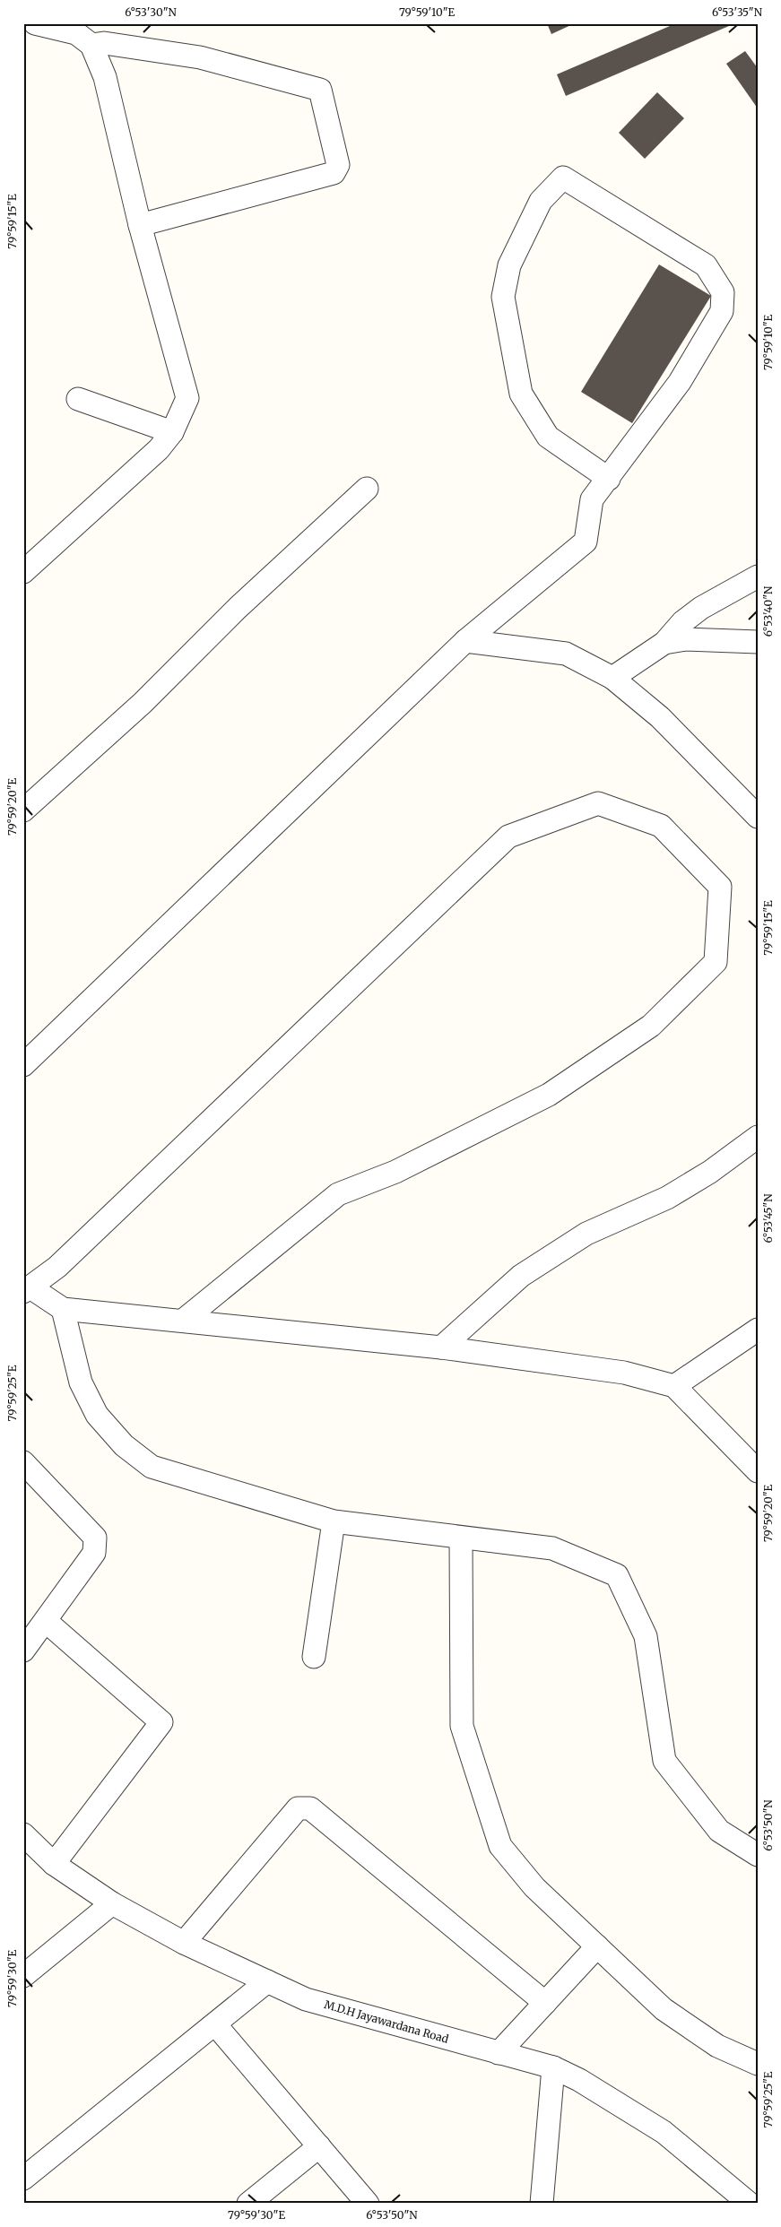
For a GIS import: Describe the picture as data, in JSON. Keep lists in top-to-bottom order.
{
  "streets": {
    "street": ["M.D.H Jayawardana Road"]
  },
  "coordinates": [
    "6°53'30\"N",
    "79°59'10\"E",
    "6°53'35\"N",
    "79°59'15\"E",
    "6°53'40\"N",
    "79°59'20\"E",
    "6°53'45\"N",
    "79°59'25\"E",
    "6°53'50\"N",
    "79°59'30\"E"
  ]
}
